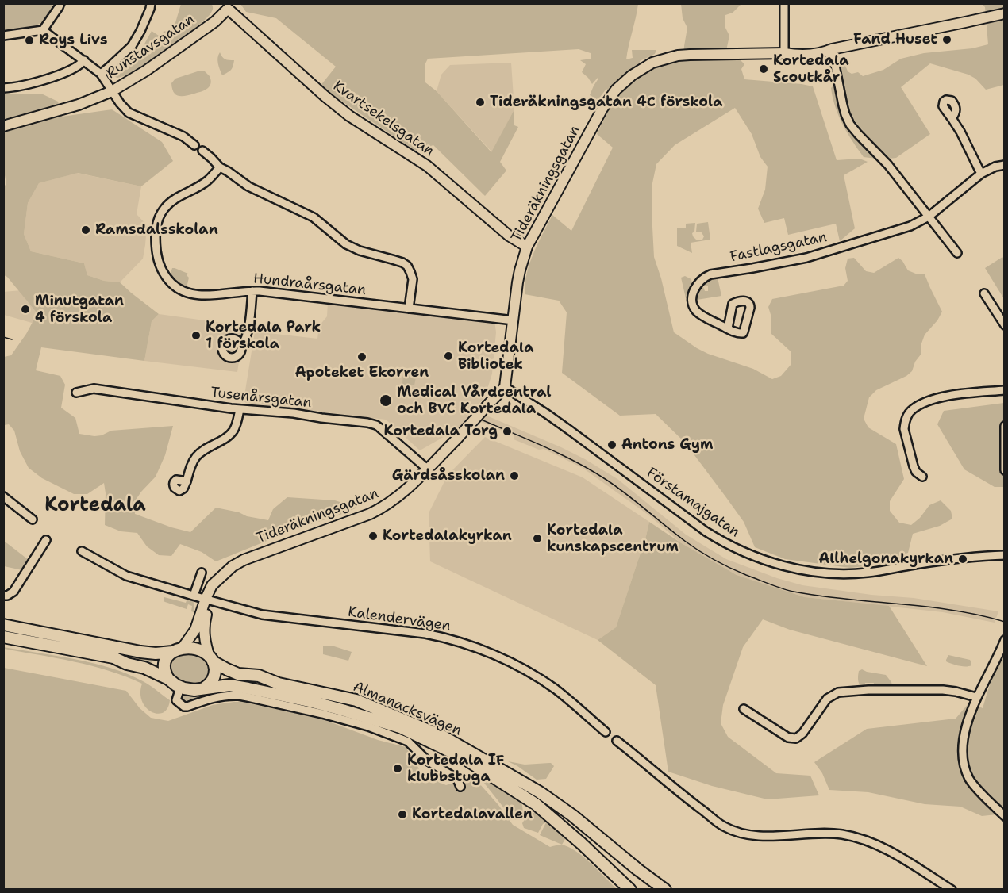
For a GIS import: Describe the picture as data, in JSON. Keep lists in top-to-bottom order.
{
  "streets": {
    "main road": ["Almanacksvägen"],
    "street": [
      "Runstavsgatan",
      "Kvartsekelsgatan",
      "Tideräkningsgatan",
      "Fastlagsgatan",
      "Hundraårsgatan",
      "Tusenårsgatan",
      "Förstamajgatan",
      "Kalendervägen"
    ]
  },
  "crossings": [
    ["Runstavsgatan", "Kvartsekelsgatan"],
    ["Kvartsekelsgatan", "Tideräkningsgatan"],
    ["Tideräkningsgatan", "Hundraårsgatan"],
    ["Tideräkningsgatan", "Tusenårsgatan"],
    ["Tideräkningsgatan", "Förstamajgatan"],
    ["Tideräkningsgatan", "Kalendervägen"],
    ["Tideräkningsgatan", "Almanacksvägen"]
  ],
  "districts": ["Kortedala"],
  "places": [
    "Fand Huset",
    "Roys Livs",
    "Kortedala Scoutkår",
    "Tideräkningsgatan 4C förskola",
    "Ramsdalsskolan",
    "Minutgatan 4 förskola",
    "Kortedala Park 1 förskola",
    "Kortedala Bibliotek",
    "Apoteket Ekorren",
    "Medical Vårdcentral och BVC Kortedala",
    "Kortedala Torg",
    "Antons Gym",
    "Gärdsåsskolan",
    "Kortedalakyrkan",
    "Kortedala kunskapscentrum",
    "Allhelgonakyrkan",
    "Kortedala IF klubbstuga",
    "Kortedalavallen"
  ]
}
